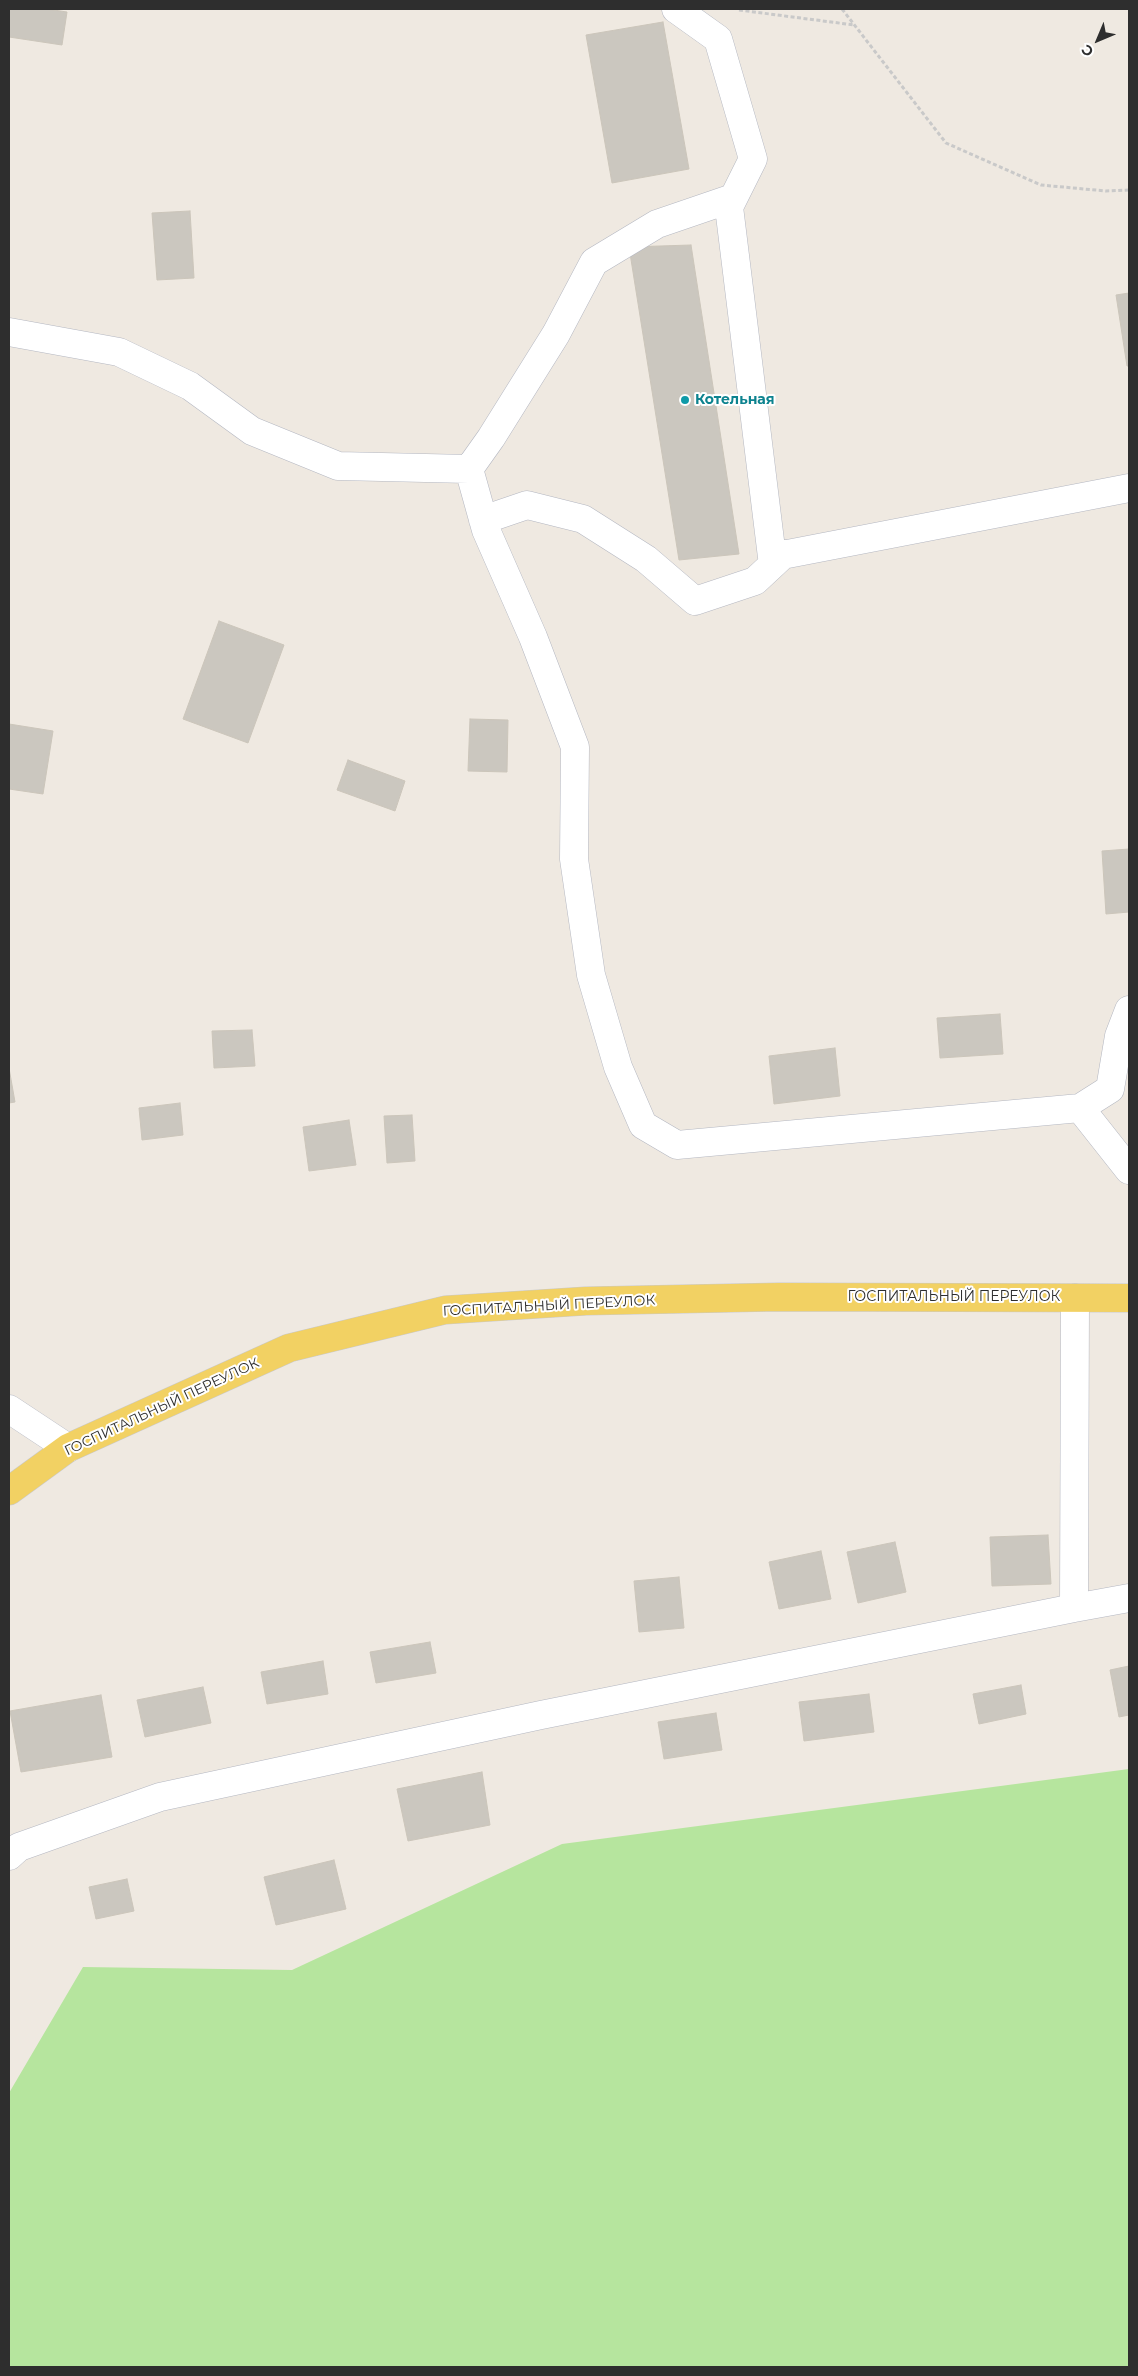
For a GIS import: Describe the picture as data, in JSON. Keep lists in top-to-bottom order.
{
  "streets": {
    "main road": ["ГОСПИТАЛЬНЫЙ ПЕРЕУЛОК"]
  },
  "places": ["Котельная"],
  "north": "bottom left"
}
